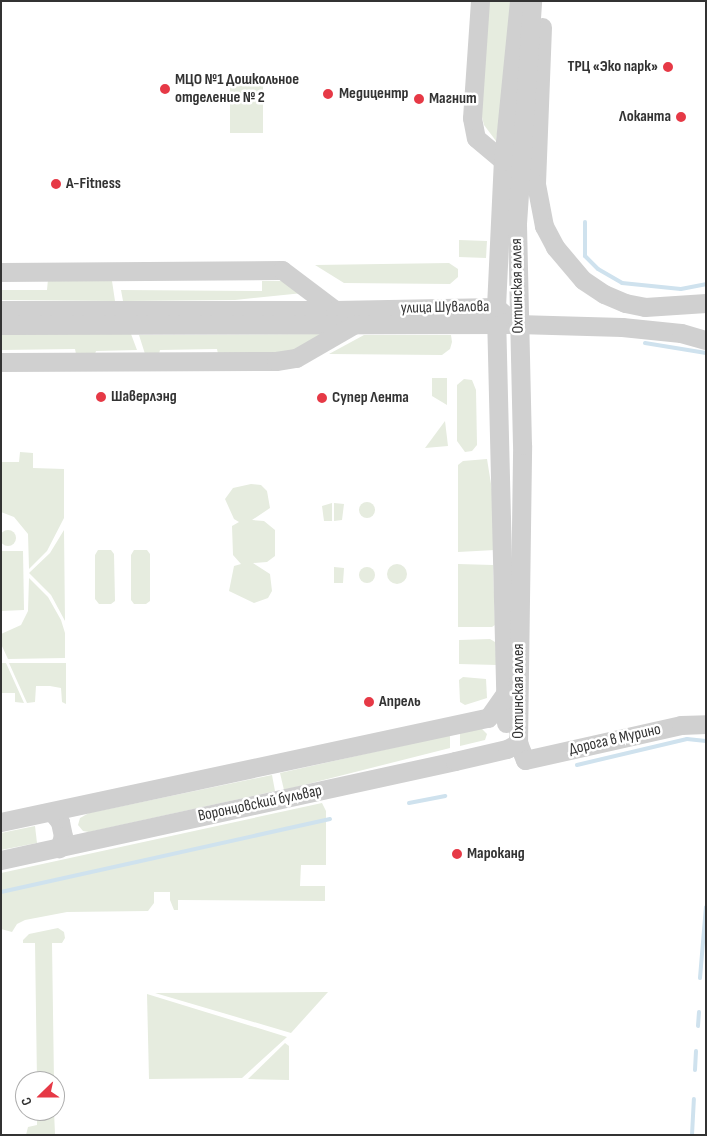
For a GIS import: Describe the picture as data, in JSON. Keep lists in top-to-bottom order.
{
  "streets": {
    "street": [
      "Охтинская аллея",
      "улица Шувалова",
      "Дорога в Мурино",
      "Воронцовский бульвар"
    ]
  },
  "crossings": [
    ["Охтинская аллея", "улица Шувалова"],
    ["Охтинская аллея", "Дорога в Мурино"],
    ["Охтинская аллея", "Воронцовский бульвар"],
    ["Дорога в Мурино", "Воронцовский бульвар"]
  ],
  "places": [
    "ТРЦ «Эко парк»",
    "МЦО №1 Дошкольное отделение № 2",
    "Медицентр",
    "Магнит",
    "Локанта",
    "A-Fitness",
    "Шаверлэнд",
    "Супер Лента",
    "Апрель",
    "Мароканд"
  ],
  "north": "left"
}
